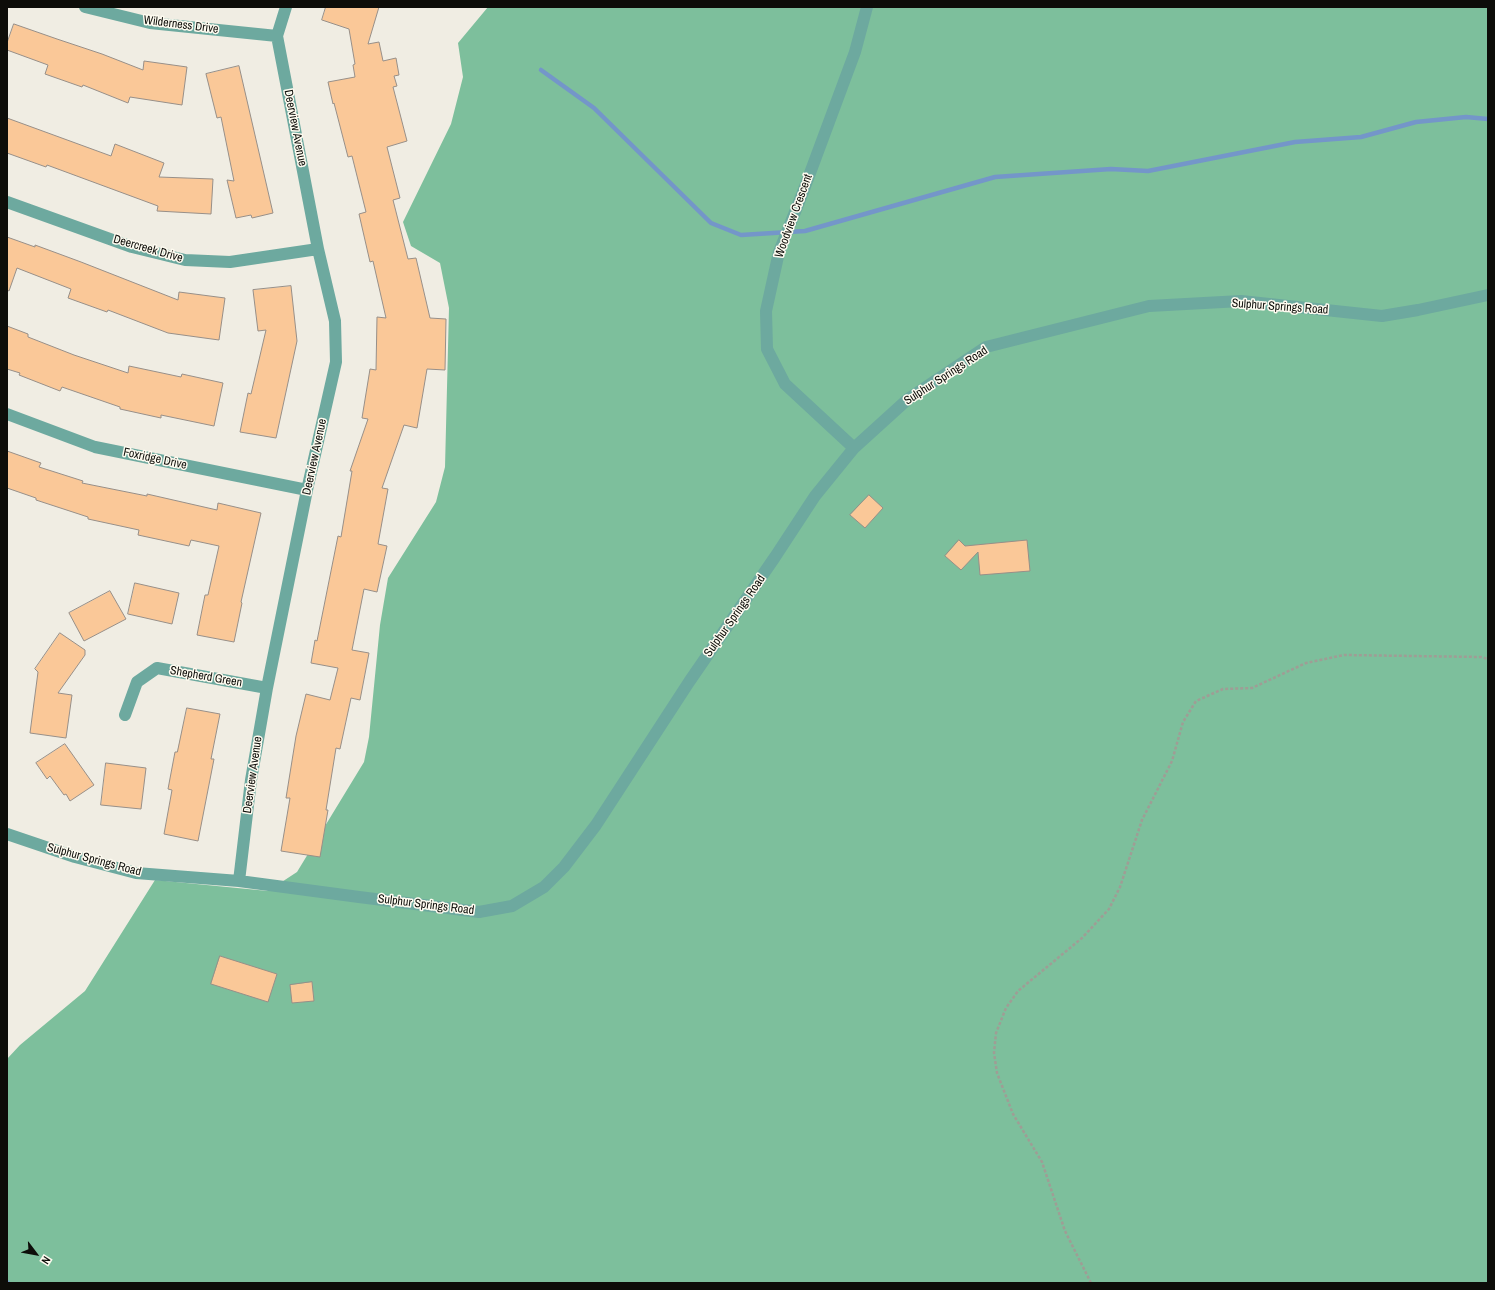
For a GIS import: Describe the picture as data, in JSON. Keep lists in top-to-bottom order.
{
  "streets": {
    "street": [
      "Wilderness Drive",
      "Deerview Avenue",
      "Woodview Crescent",
      "Deercreek Drive",
      "Sulphur Springs Road",
      "Foxridge Drive",
      "Shepherd Green"
    ]
  },
  "crossings": [
    ["Wilderness Drive", "Deerview Avenue"],
    ["Deerview Avenue", "Deercreek Drive"],
    ["Deerview Avenue", "Sulphur Springs Road"],
    ["Deerview Avenue", "Foxridge Drive"],
    ["Deerview Avenue", "Shepherd Green"],
    ["Woodview Crescent", "Sulphur Springs Road"]
  ],
  "north": "bottom right"
}
